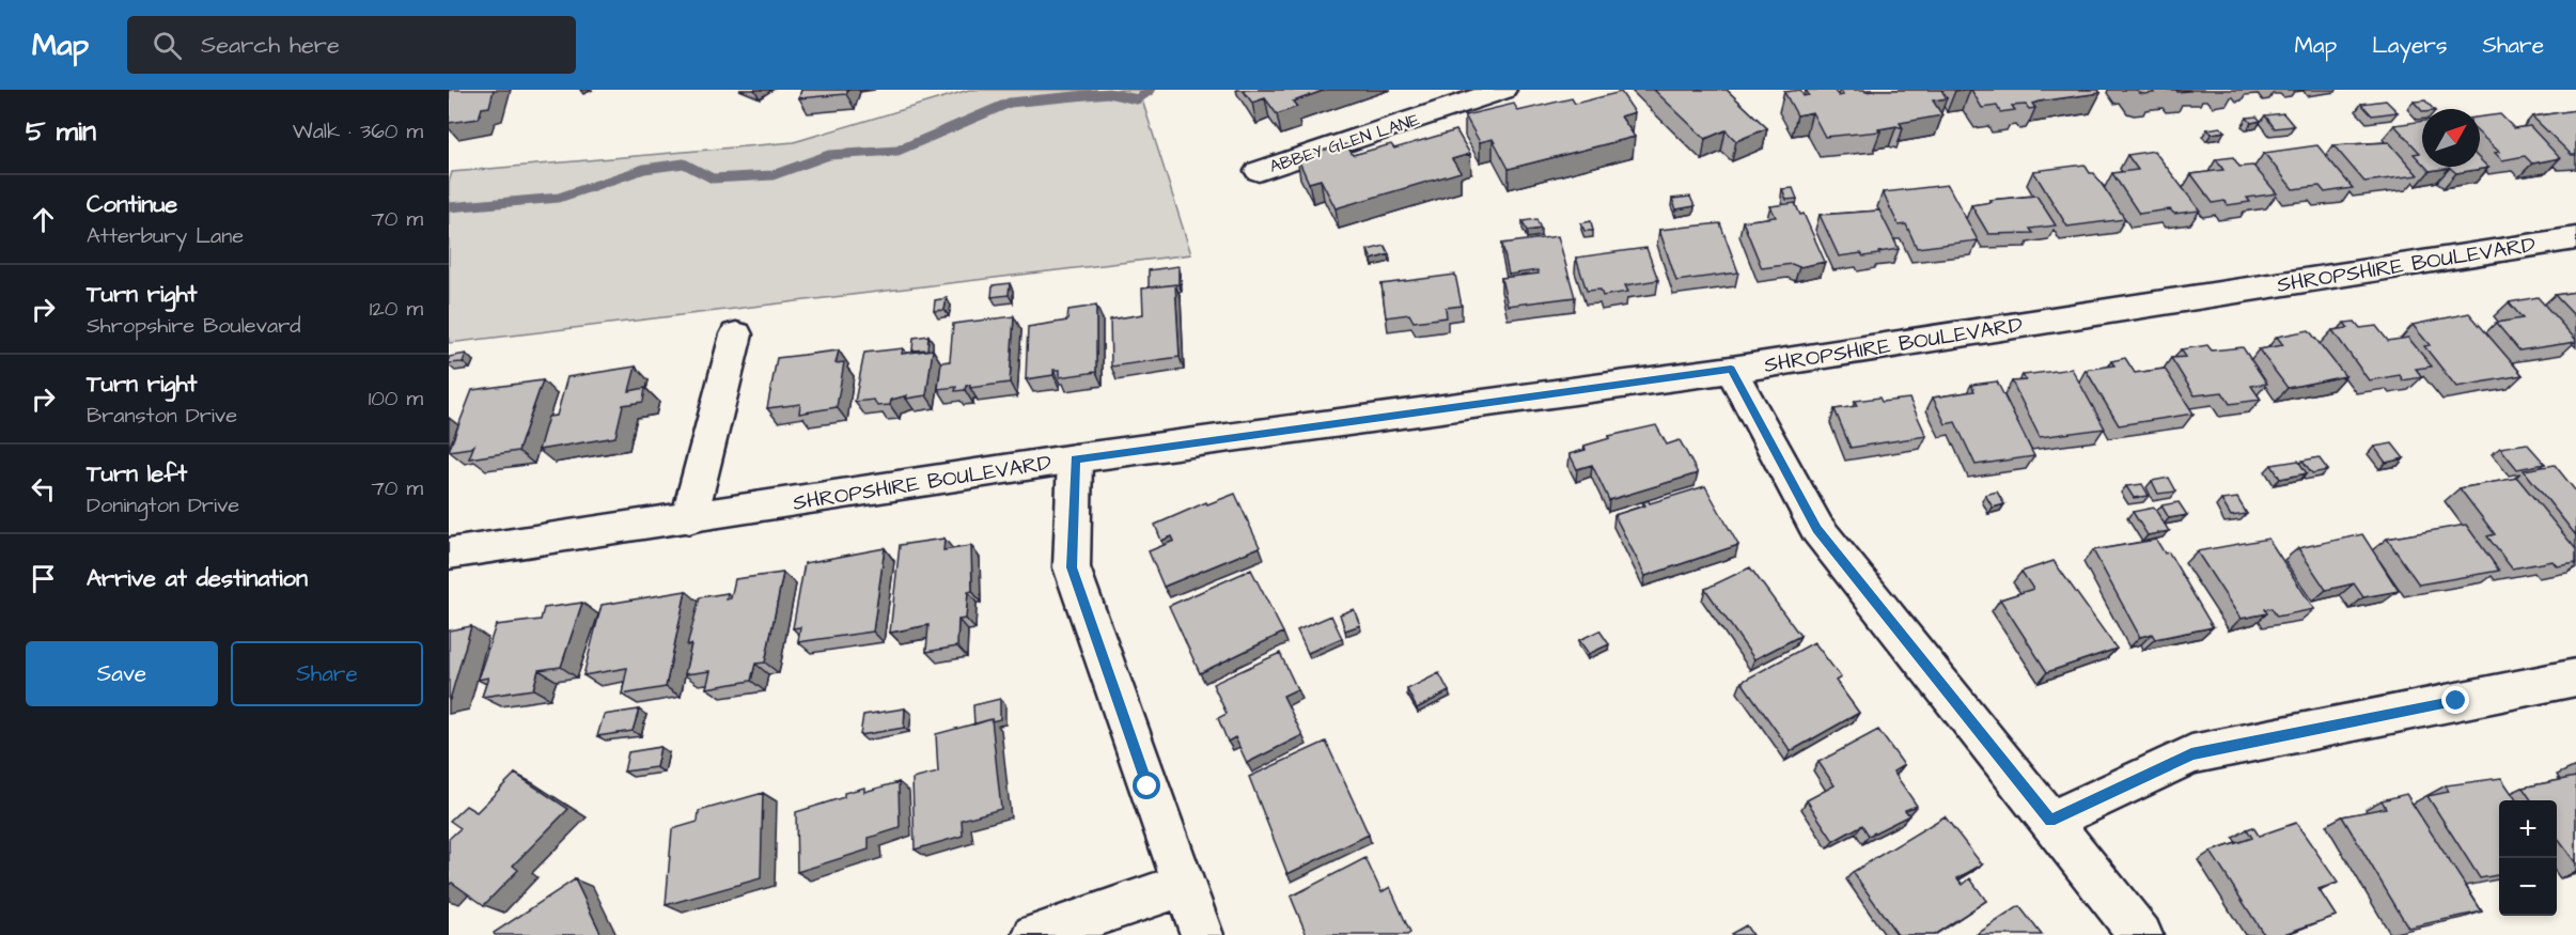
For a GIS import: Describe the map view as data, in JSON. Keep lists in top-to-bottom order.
{
  "streets": {
    "street": ["ABBEY GLEN LANE", "SHROPSHIRE BOULEVARD"]
  },
  "north": "top right",
  "page": {
    "header": "Map",
    "search": "Search here",
    "nav": ["Map", "Layers", "Share"],
    "heading": ["5 min", "Walk · 360 m"],
    "list": [
      ["Continue", "Atterbury Lane", "70 m"],
      ["Turn right", "Shropshire Boulevard", "120 m"],
      ["Turn right", "Branston Drive", "100 m"],
      ["Turn left", "Donington Drive", "70 m"],
      "Arrive at destination"
    ],
    "buttons": ["Save", "Share"],
    "map_buttons": ["+", "−"]
  }
}
